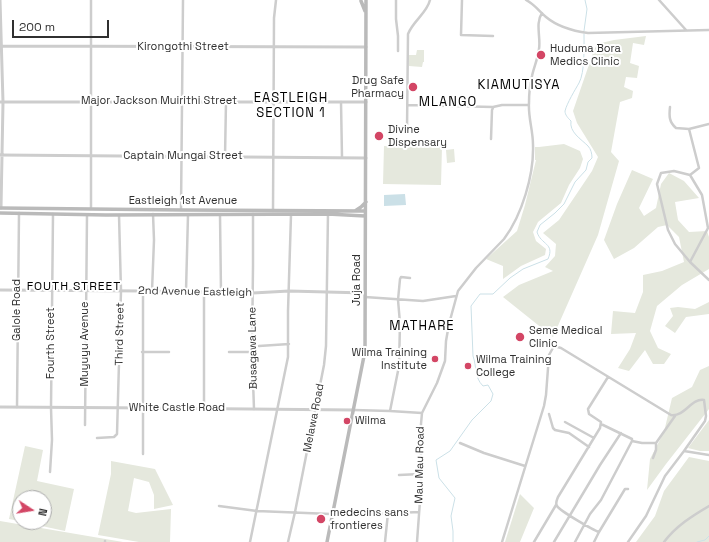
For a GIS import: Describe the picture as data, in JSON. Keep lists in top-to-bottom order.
{
  "streets": {
    "main road": ["Eastleigh 1st Avenue", "Juja Road"],
    "street": [
      "Kirongothi Street",
      "Major Jackson Muirithi Street",
      "Captain Mungai Street",
      "2nd Avenue Eastleigh",
      "Galole Road",
      "Third Street",
      "Fourth Street",
      "Muyuyu Avenue",
      "Busagawa Lane",
      "White Castle Road",
      "Melawa Road",
      "Mau Mau Road"
    ]
  },
  "crossings": [
    ["Kirongothi Street", "Juja Road"],
    ["Major Jackson Muirithi Street", "Juja Road"],
    ["Captain Mungai Street", "Juja Road"],
    ["Eastleigh 1st Avenue", "Juja Road"],
    ["Eastleigh 1st Avenue", "Galole Road"],
    ["Eastleigh 1st Avenue", "Third Street"],
    ["Eastleigh 1st Avenue", "Fourth Street"],
    ["Eastleigh 1st Avenue", "Muyuyu Avenue"],
    ["Eastleigh 1st Avenue", "Busagawa Lane"],
    ["Eastleigh 1st Avenue", "Melawa Road"],
    ["Juja Road", "2nd Avenue Eastleigh"],
    ["Juja Road", "White Castle Road"],
    ["2nd Avenue Eastleigh", "Galole Road"],
    ["2nd Avenue Eastleigh", "Third Street"],
    ["2nd Avenue Eastleigh", "Fourth Street"],
    ["2nd Avenue Eastleigh", "Muyuyu Avenue"],
    ["2nd Avenue Eastleigh", "Busagawa Lane"],
    ["2nd Avenue Eastleigh", "Melawa Road"],
    ["Galole Road", "White Castle Road"],
    ["Third Street", "White Castle Road"],
    ["Fourth Street", "White Castle Road"],
    ["Muyuyu Avenue", "White Castle Road"],
    ["Busagawa Lane", "White Castle Road"],
    ["White Castle Road", "Melawa Road"]
  ],
  "districts": [
    "KIAMUTISYA",
    "EASTLEIGH SECTION 1",
    "MLANGO",
    "FOUTH STREET",
    "MATHARE"
  ],
  "places": [
    "Huduma Bora Medics Clinic",
    "Drug Safe Pharmacy",
    "Divine Dispensary",
    "Seme Medical Clinic",
    "Wilma Training Institute",
    "Wilma Training College",
    "Wilma",
    "medecins sans frontieres"
  ],
  "scale_bar": "200 m",
  "north": "right"
}
